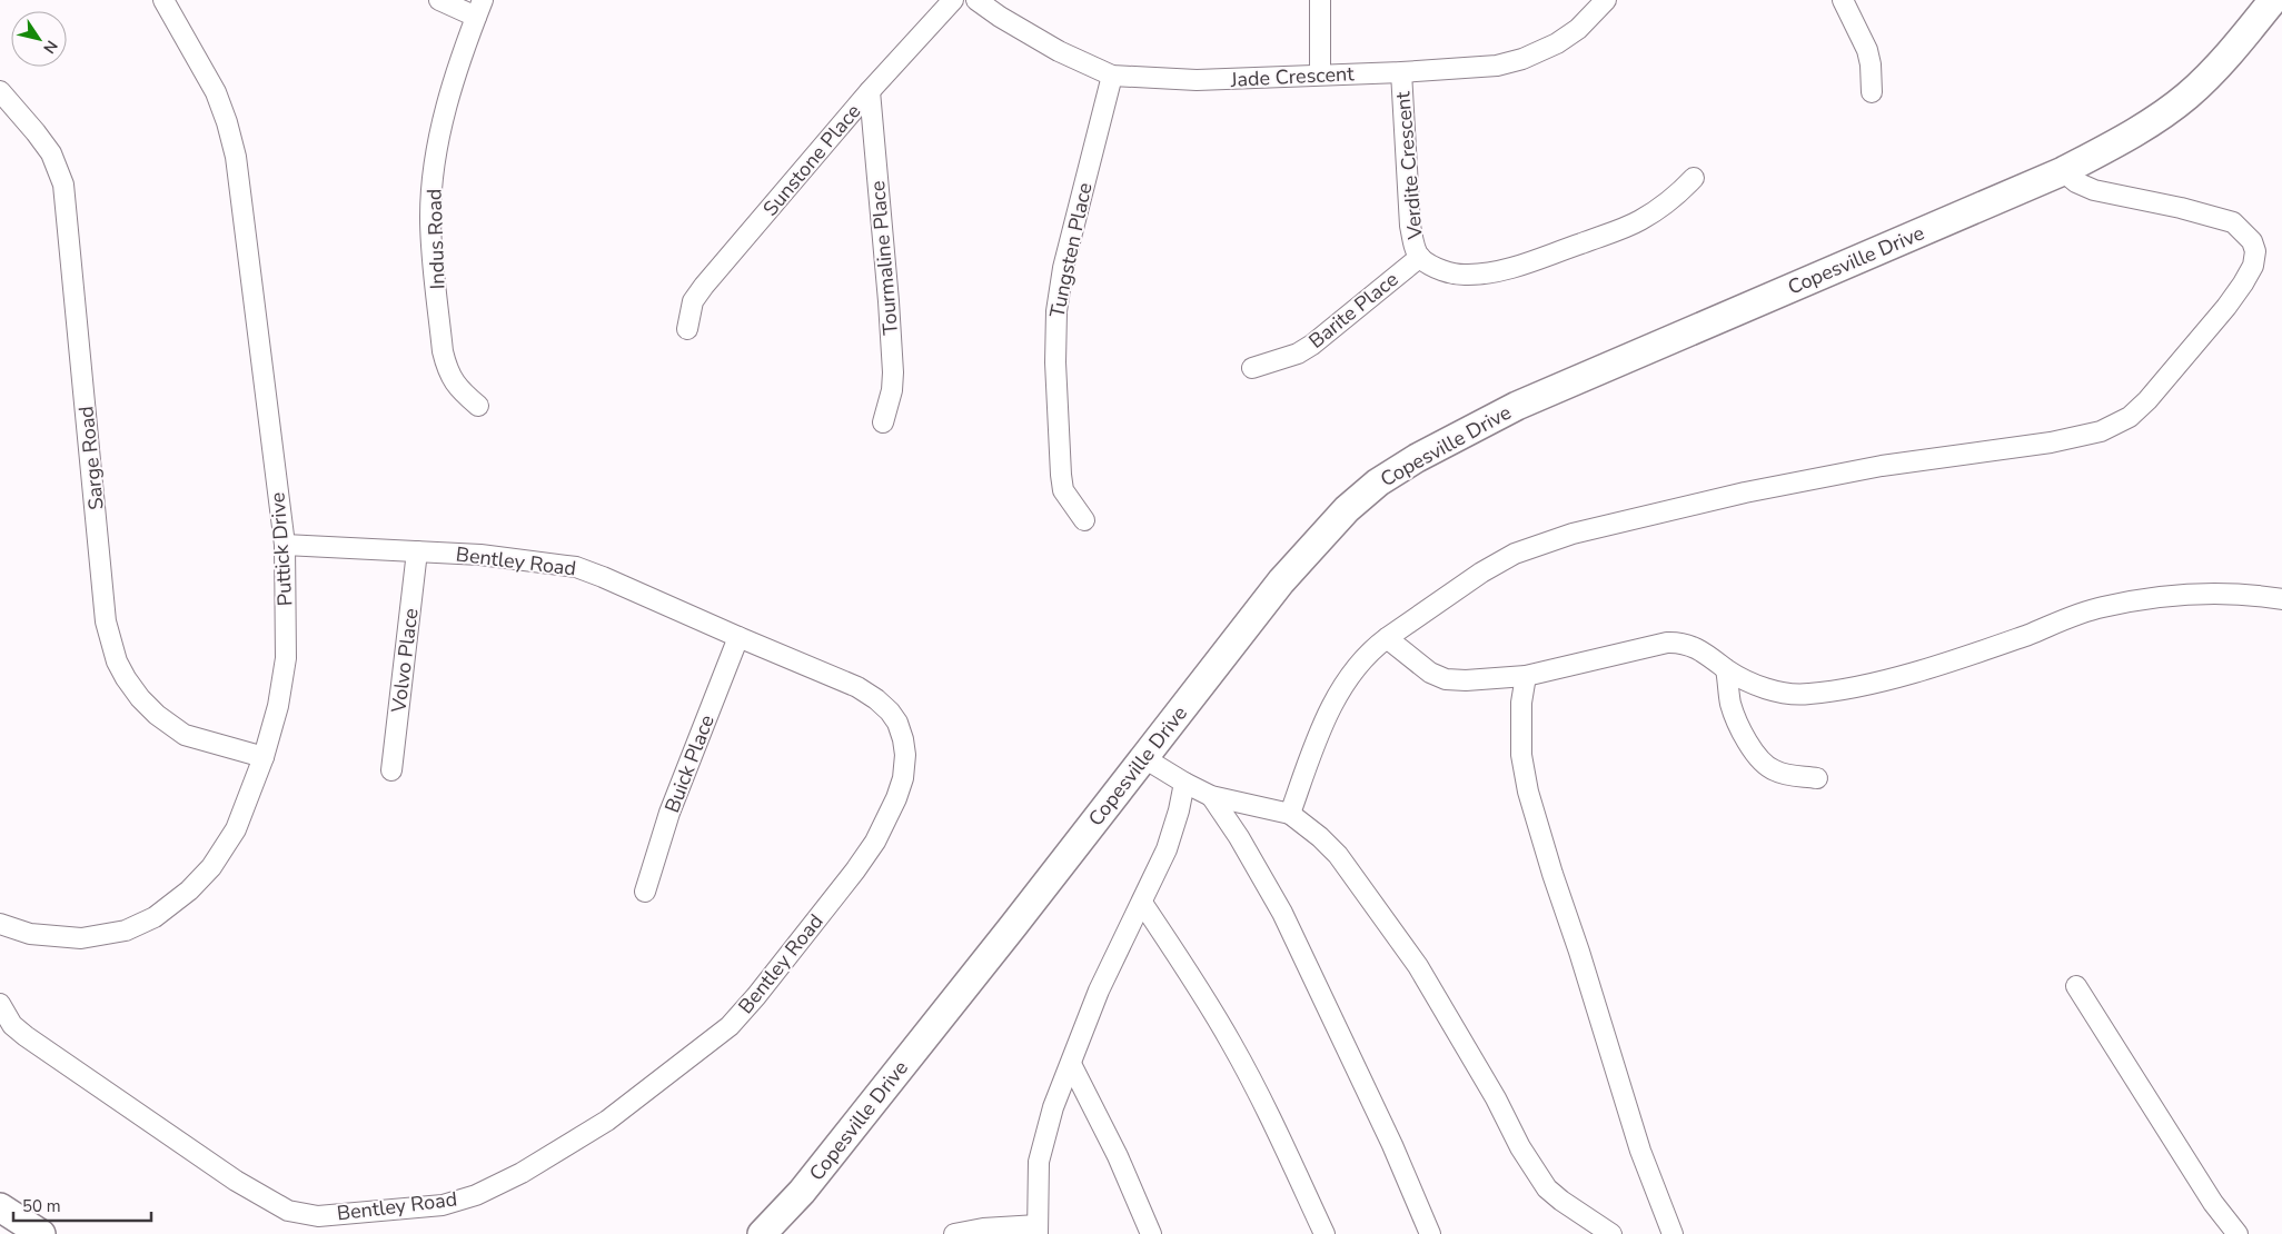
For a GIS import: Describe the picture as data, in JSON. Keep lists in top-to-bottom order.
{
  "streets": {
    "street": [
      "Jade Crescent",
      "Sunstone Place",
      "Verdite Crescent",
      "Indus Road",
      "Tungsten Place",
      "Tourmaline Place",
      "Copesville Drive",
      "Barite Place",
      "Sarge Road",
      "Puttick Drive",
      "Bentley Road",
      "Volvo Place",
      "Buick Place"
    ]
  },
  "crossings": [
    ["Jade Crescent", "Verdite Crescent"],
    ["Jade Crescent", "Tungsten Place"],
    ["Sunstone Place", "Tourmaline Place"],
    ["Verdite Crescent", "Barite Place"],
    ["Sarge Road", "Puttick Drive"],
    ["Puttick Drive", "Bentley Road"],
    ["Bentley Road", "Volvo Place"],
    ["Bentley Road", "Buick Place"]
  ],
  "scale_bar": "50 m",
  "north": "bottom right"
}
